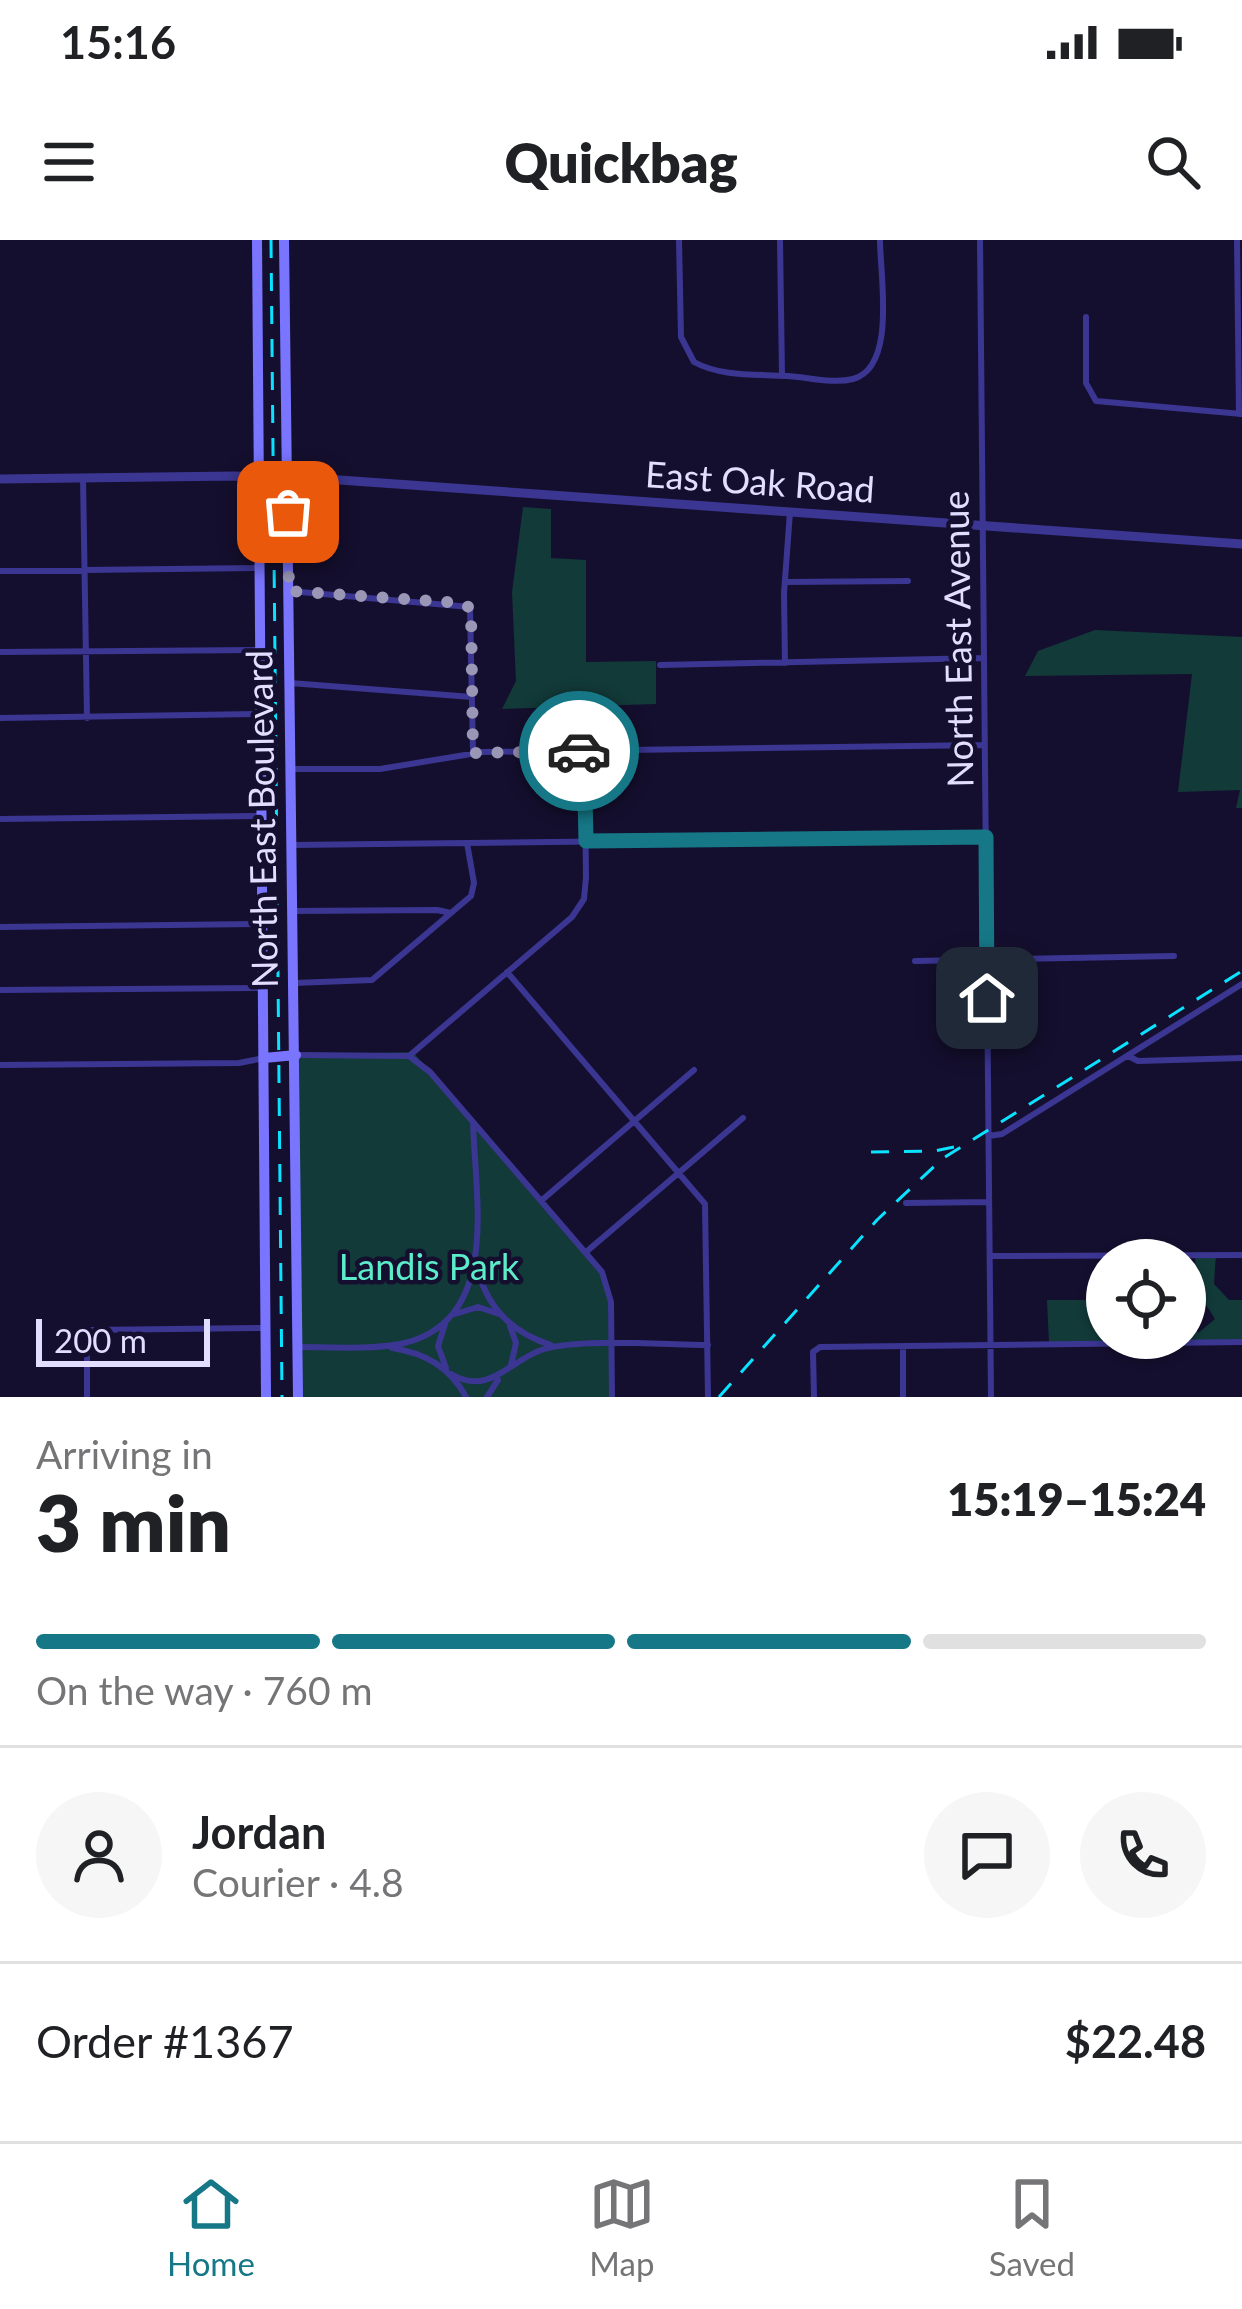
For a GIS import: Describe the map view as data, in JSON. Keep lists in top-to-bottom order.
{
  "streets": {
    "main road": ["North East Boulevard"],
    "street": ["East Oak Road", "North East Avenue"]
  },
  "crossings": [
    ["East Oak Road", "North East Avenue"],
    ["East Oak Road", "North East Boulevard"]
  ],
  "parks": ["Landis Park"],
  "scale_bar": "200 m",
  "page": {
    "status": "15:16",
    "header": "Quickbag",
    "scale": "200 m",
    "heading": ["3 min", "Arriving in", "15:19–15:24"],
    "panel": [
      "Jordan",
      "Courier · 4.8",
      "Order #1367",
      "$22.48"
    ],
    "bar": "On the way · 760 m",
    "tabs": ["Home", "Map", "Saved"]
  }
}
